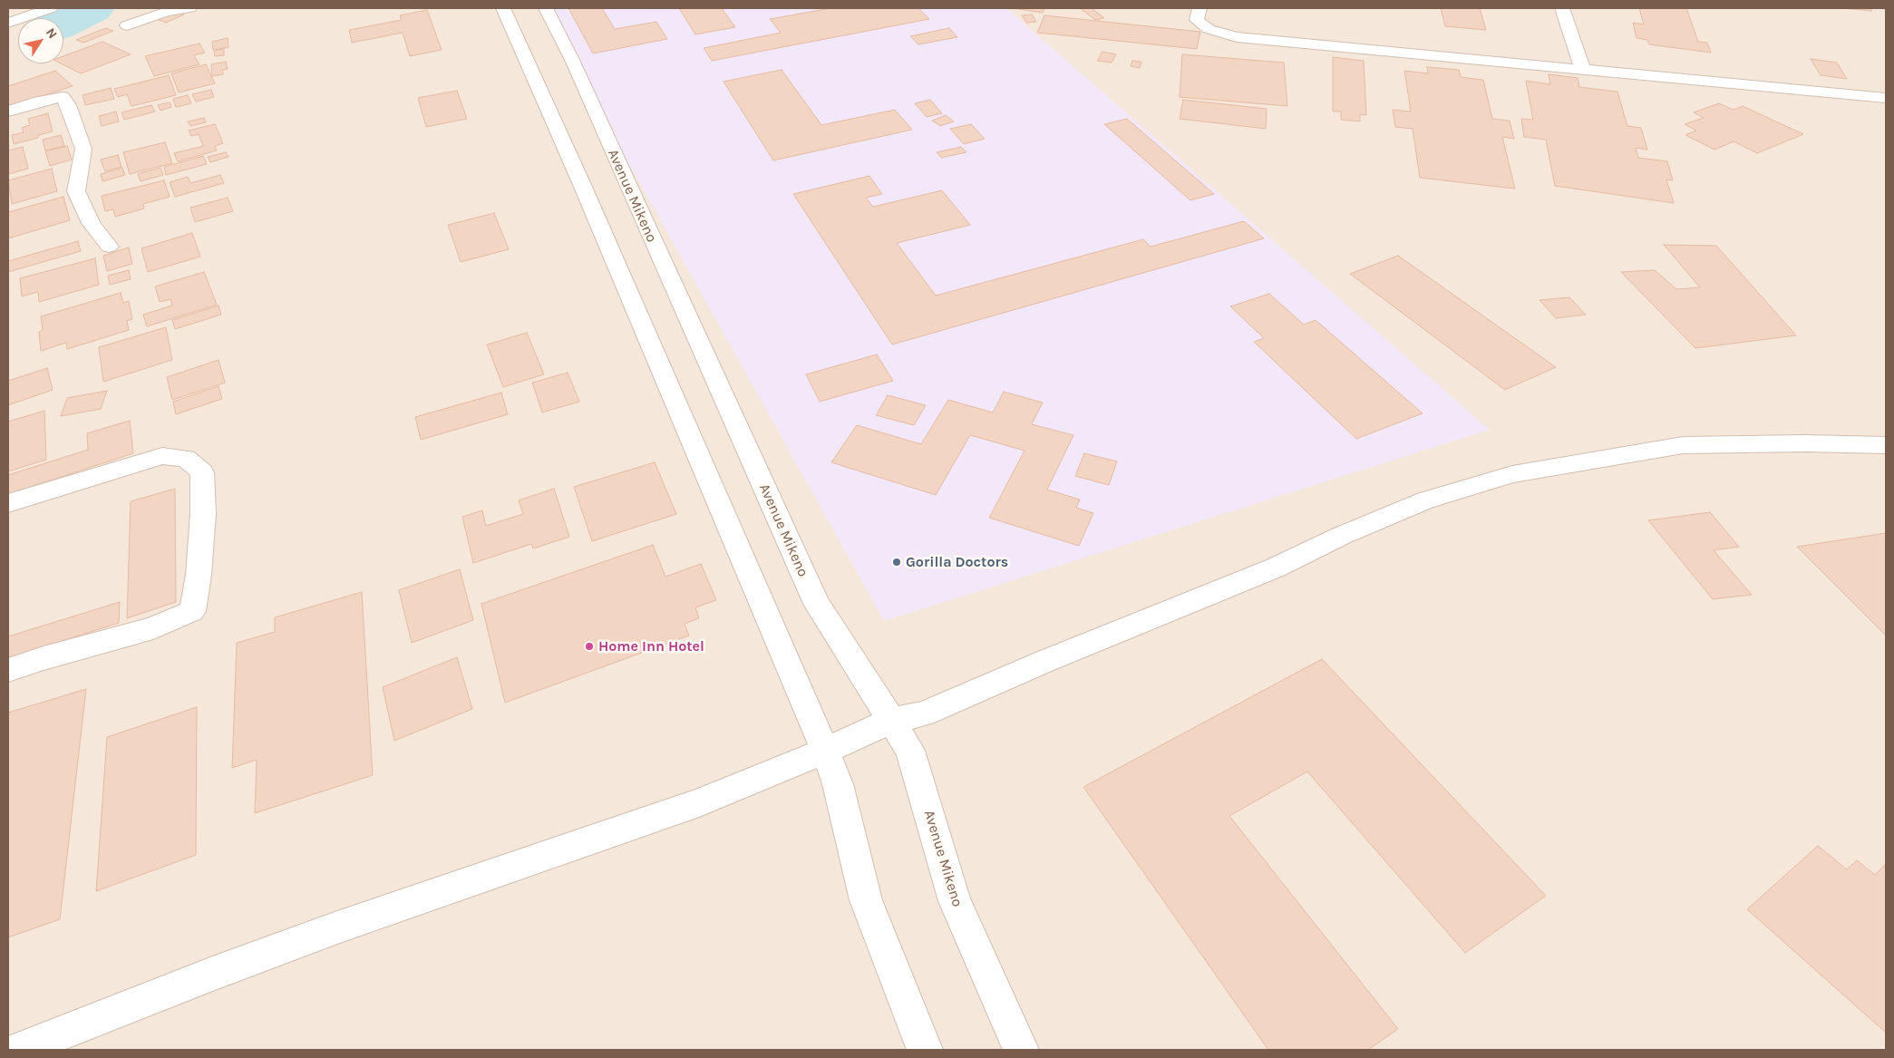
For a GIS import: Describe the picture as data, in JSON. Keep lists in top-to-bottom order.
{
  "streets": {
    "street": ["Avenue Mikeno"]
  },
  "places": ["Gorilla Doctors", "Home Inn Hotel"],
  "north": "top right"
}
